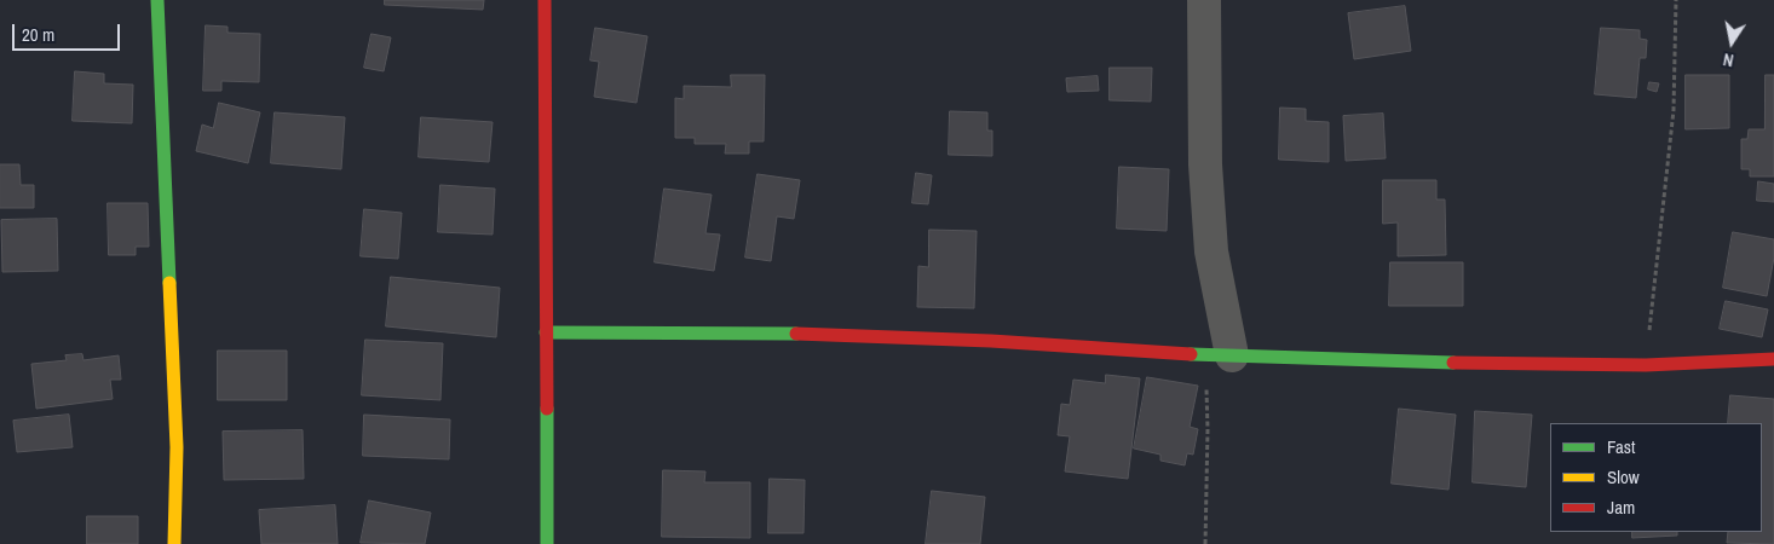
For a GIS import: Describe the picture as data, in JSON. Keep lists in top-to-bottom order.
{
  "legend": ["Fast", "Slow", "Jam"],
  "scale_bar": "20 m",
  "north": "bottom"
}
